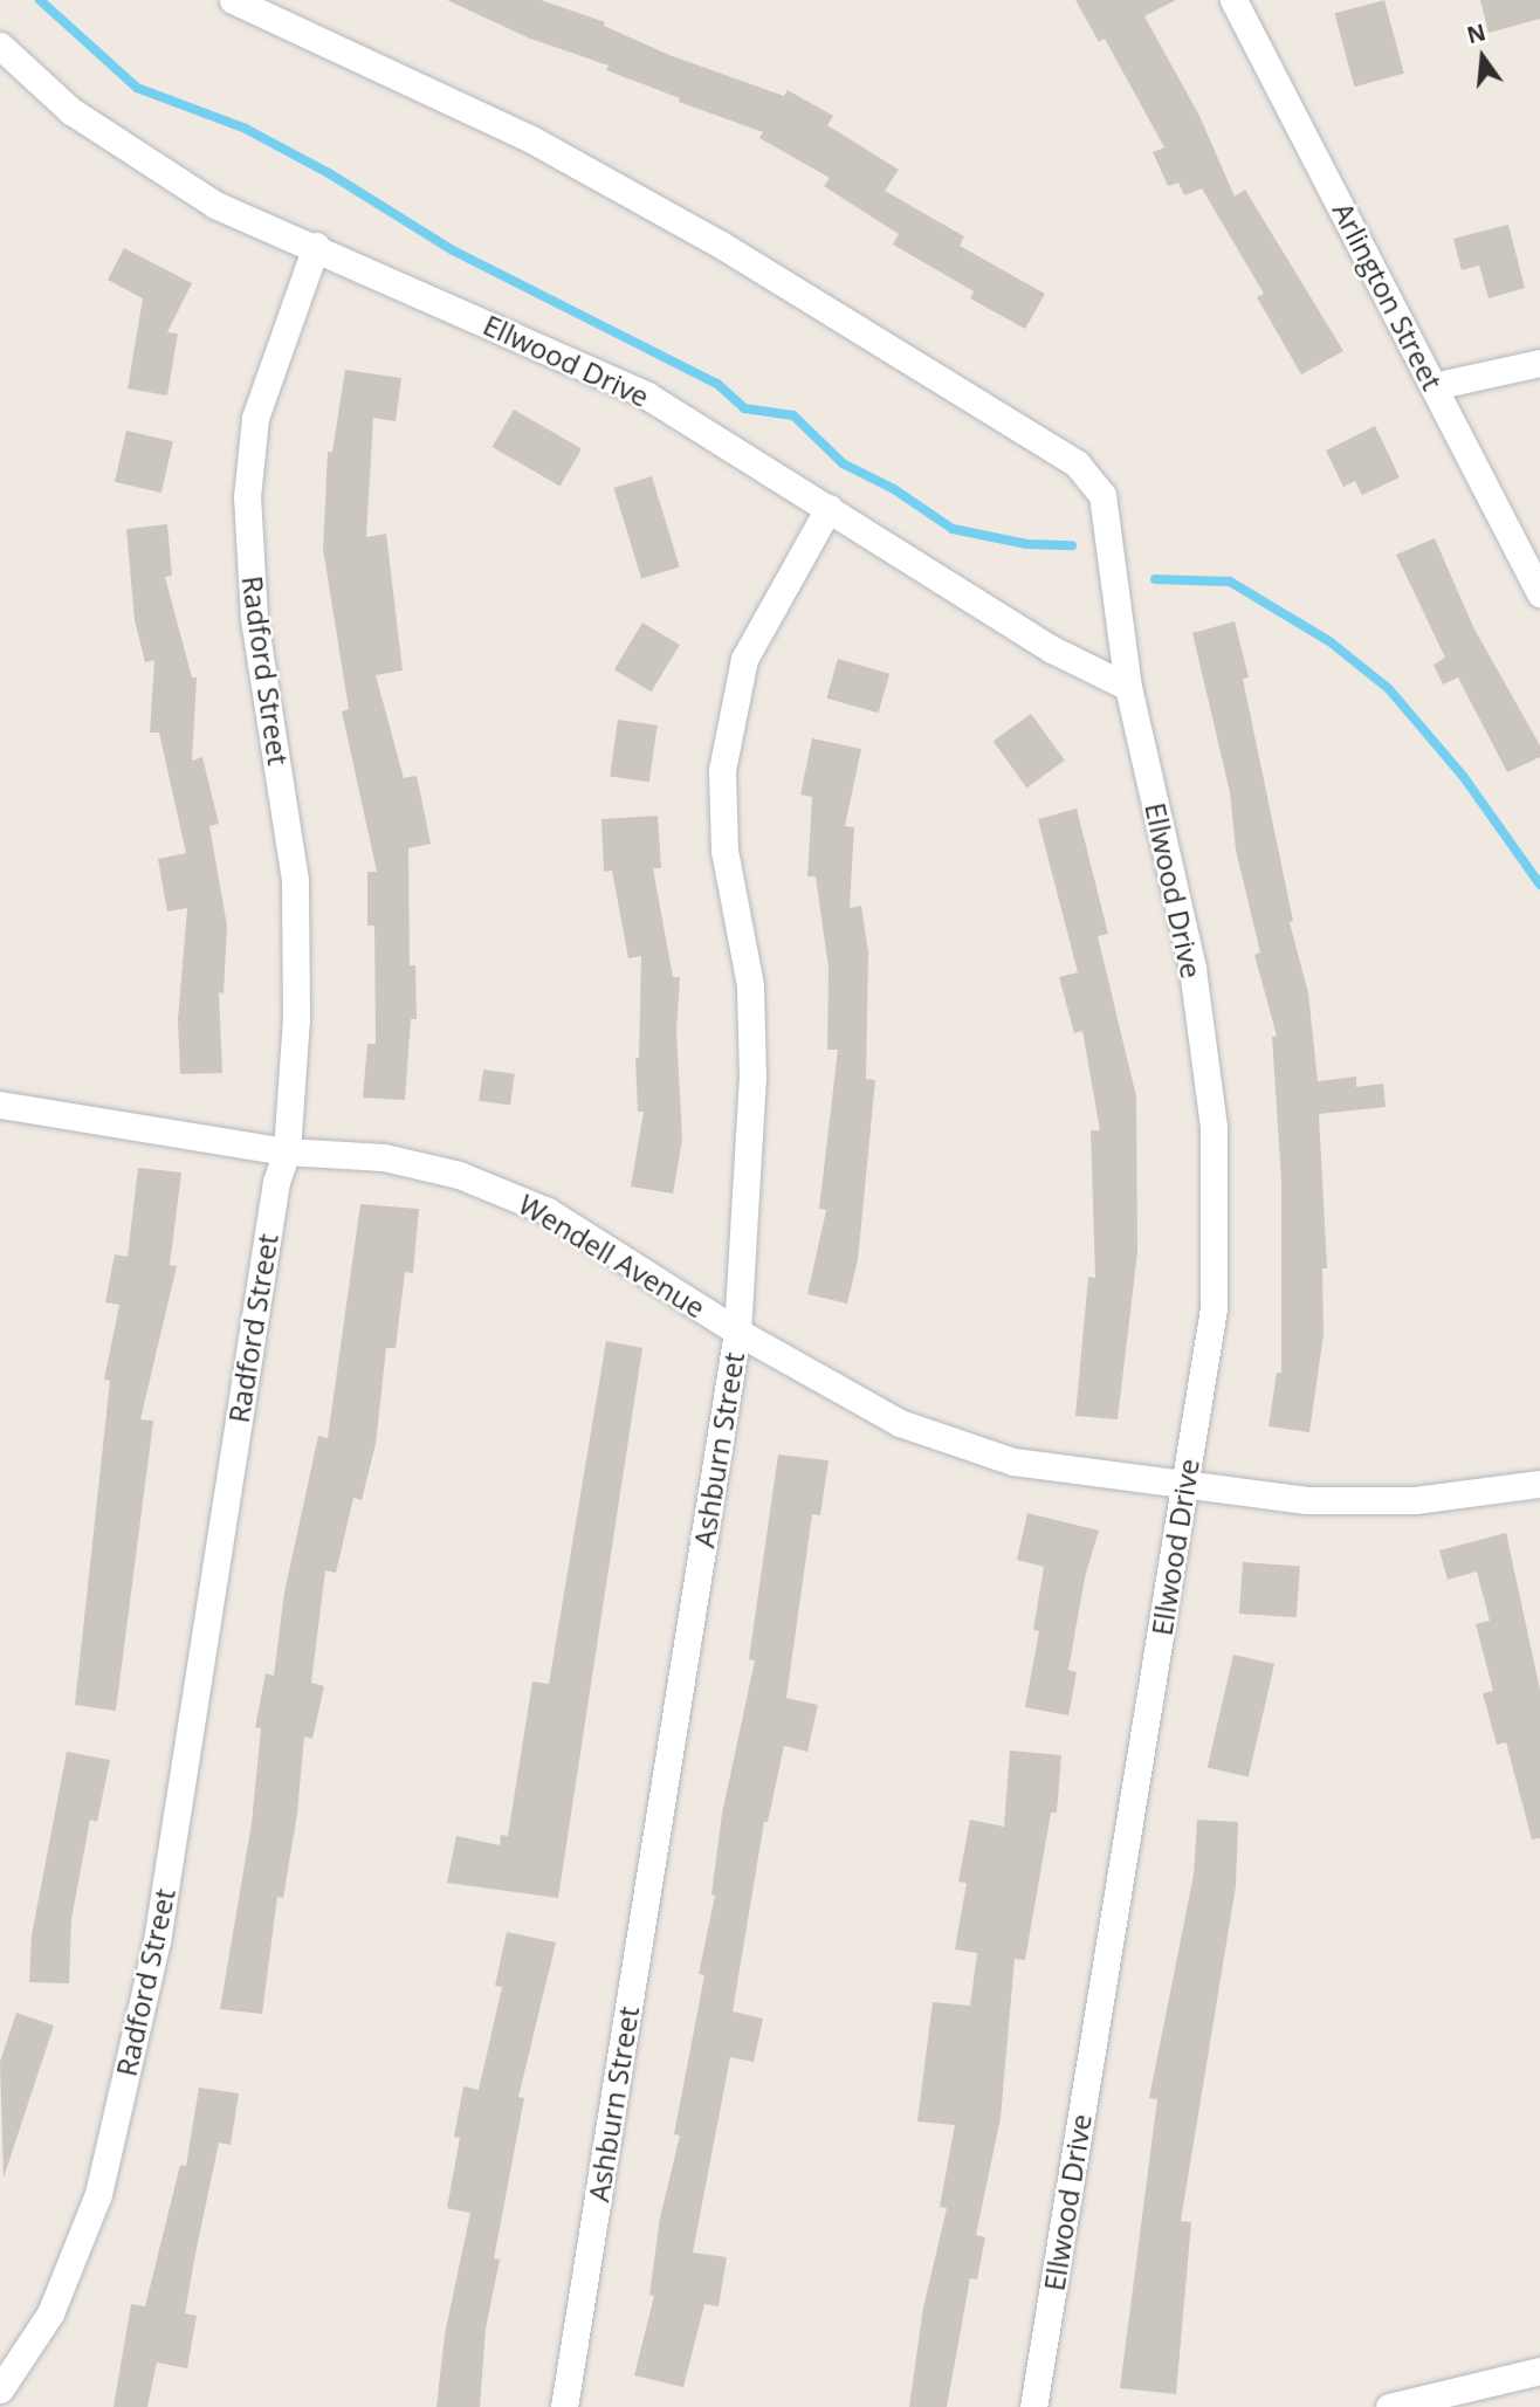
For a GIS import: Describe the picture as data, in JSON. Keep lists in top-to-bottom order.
{
  "streets": {
    "street": [
      "Arlington Street",
      "Ellwood Drive",
      "Radford Street",
      "Wendell Avenue",
      "Ashburn Street"
    ]
  },
  "crossings": [
    ["Ellwood Drive", "Radford Street"],
    ["Ellwood Drive", "Wendell Avenue"],
    ["Ellwood Drive", "Ashburn Street"],
    ["Radford Street", "Wendell Avenue"],
    ["Wendell Avenue", "Ashburn Street"]
  ],
  "north": "top"
}
